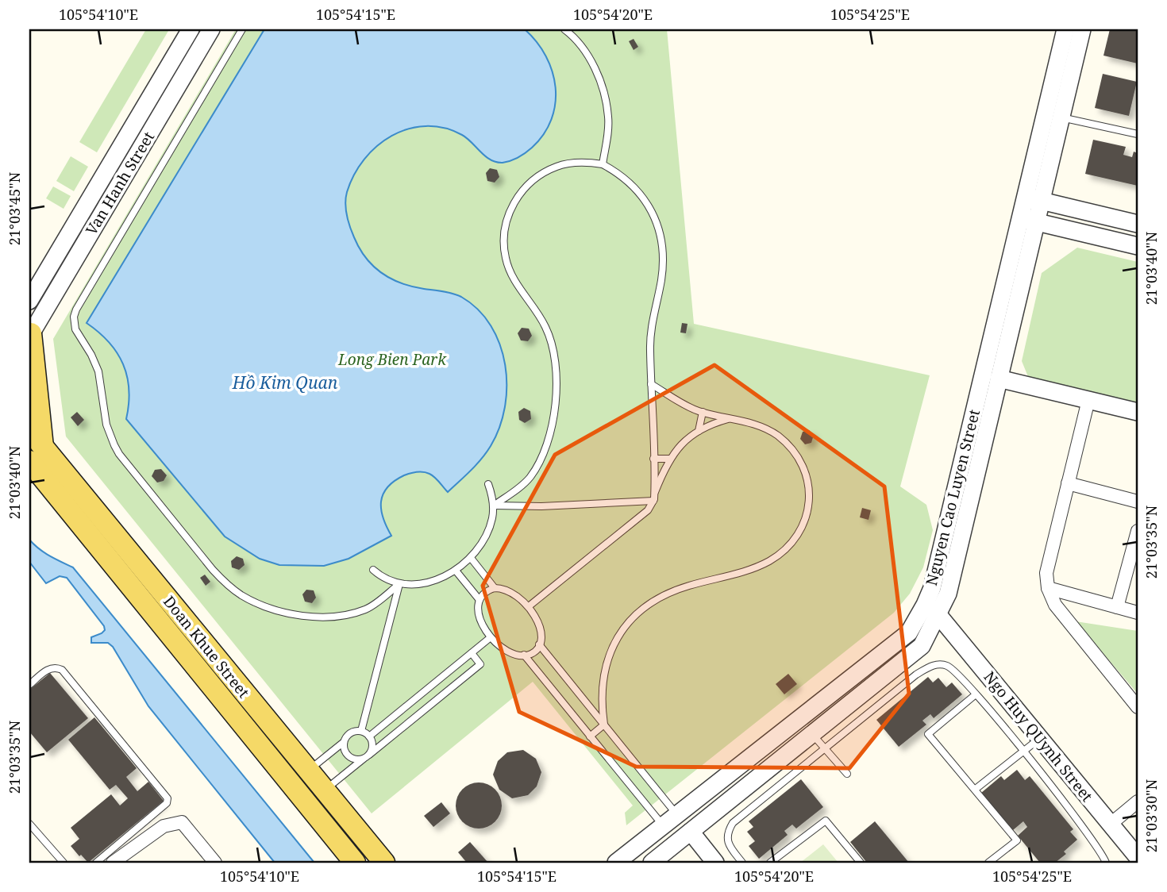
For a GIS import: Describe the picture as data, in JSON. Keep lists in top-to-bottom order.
{
  "streets": {
    "main road": ["Doan Khue Street"],
    "street": ["Van Hanh Street", "Nguyen Cao Luyen Street", "Ngo Huy QUynh Street"]
  },
  "crossings": [
    ["Nguyen Cao Luyen Street", "Ngo Huy QUynh Street"]
  ],
  "water": ["Hồ Kim Quan"],
  "parks": ["Long Bien Park"],
  "coordinates": [
    "105°54'10\"E",
    "105°54'15\"E",
    "105°54'20\"E",
    "105°54'25\"E",
    "21°03'45\"N",
    "21°03'40\"N",
    "21°03'35\"N",
    "21°03'30\"N"
  ]
}
